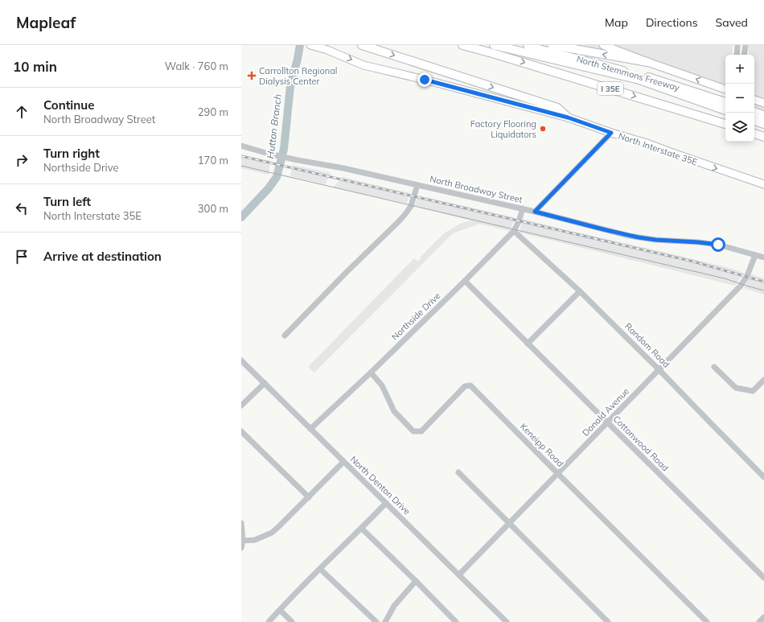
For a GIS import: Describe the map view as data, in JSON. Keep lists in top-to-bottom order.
{
  "streets": {
    "highway": ["North Stemmons Freeway", "I 35E"],
    "main road": ["North Interstate 35E"],
    "street": [
      "North Broadway Street",
      "Northside Drive",
      "Random Road",
      "Donald Avenue",
      "Cottonwood Road",
      "Keneipp Road",
      "North Denton Drive"
    ]
  },
  "crossings": [
    ["North Broadway Street", "Northside Drive"],
    ["North Broadway Street", "Donald Avenue"],
    ["Northside Drive", "Random Road"],
    ["Northside Drive", "Cottonwood Road"],
    ["Northside Drive", "Keneipp Road"],
    ["Northside Drive", "North Denton Drive"],
    ["Random Road", "Donald Avenue"],
    ["Donald Avenue", "Cottonwood Road"],
    ["Donald Avenue", "Keneipp Road"],
    ["Donald Avenue", "North Denton Drive"]
  ],
  "one_way": ["North Interstate 35E"],
  "water": ["Hutton Branch"],
  "places": {
    "health": ["Carrollton Regional Dialysis Center"],
    "other": ["Factory Flooring Liquidators"]
  },
  "page": {
    "header": "Mapleaf",
    "nav": ["Map", "Directions", "Saved"],
    "heading": ["10 min", "Walk · 760 m"],
    "map_buttons": ["+", "−"],
    "list": [
      ["Continue", "North Broadway Street", "290 m"],
      ["Turn right", "Northside Drive", "170 m"],
      ["Turn left", "North Interstate 35E", "300 m"],
      "Arrive at destination"
    ]
  }
}
